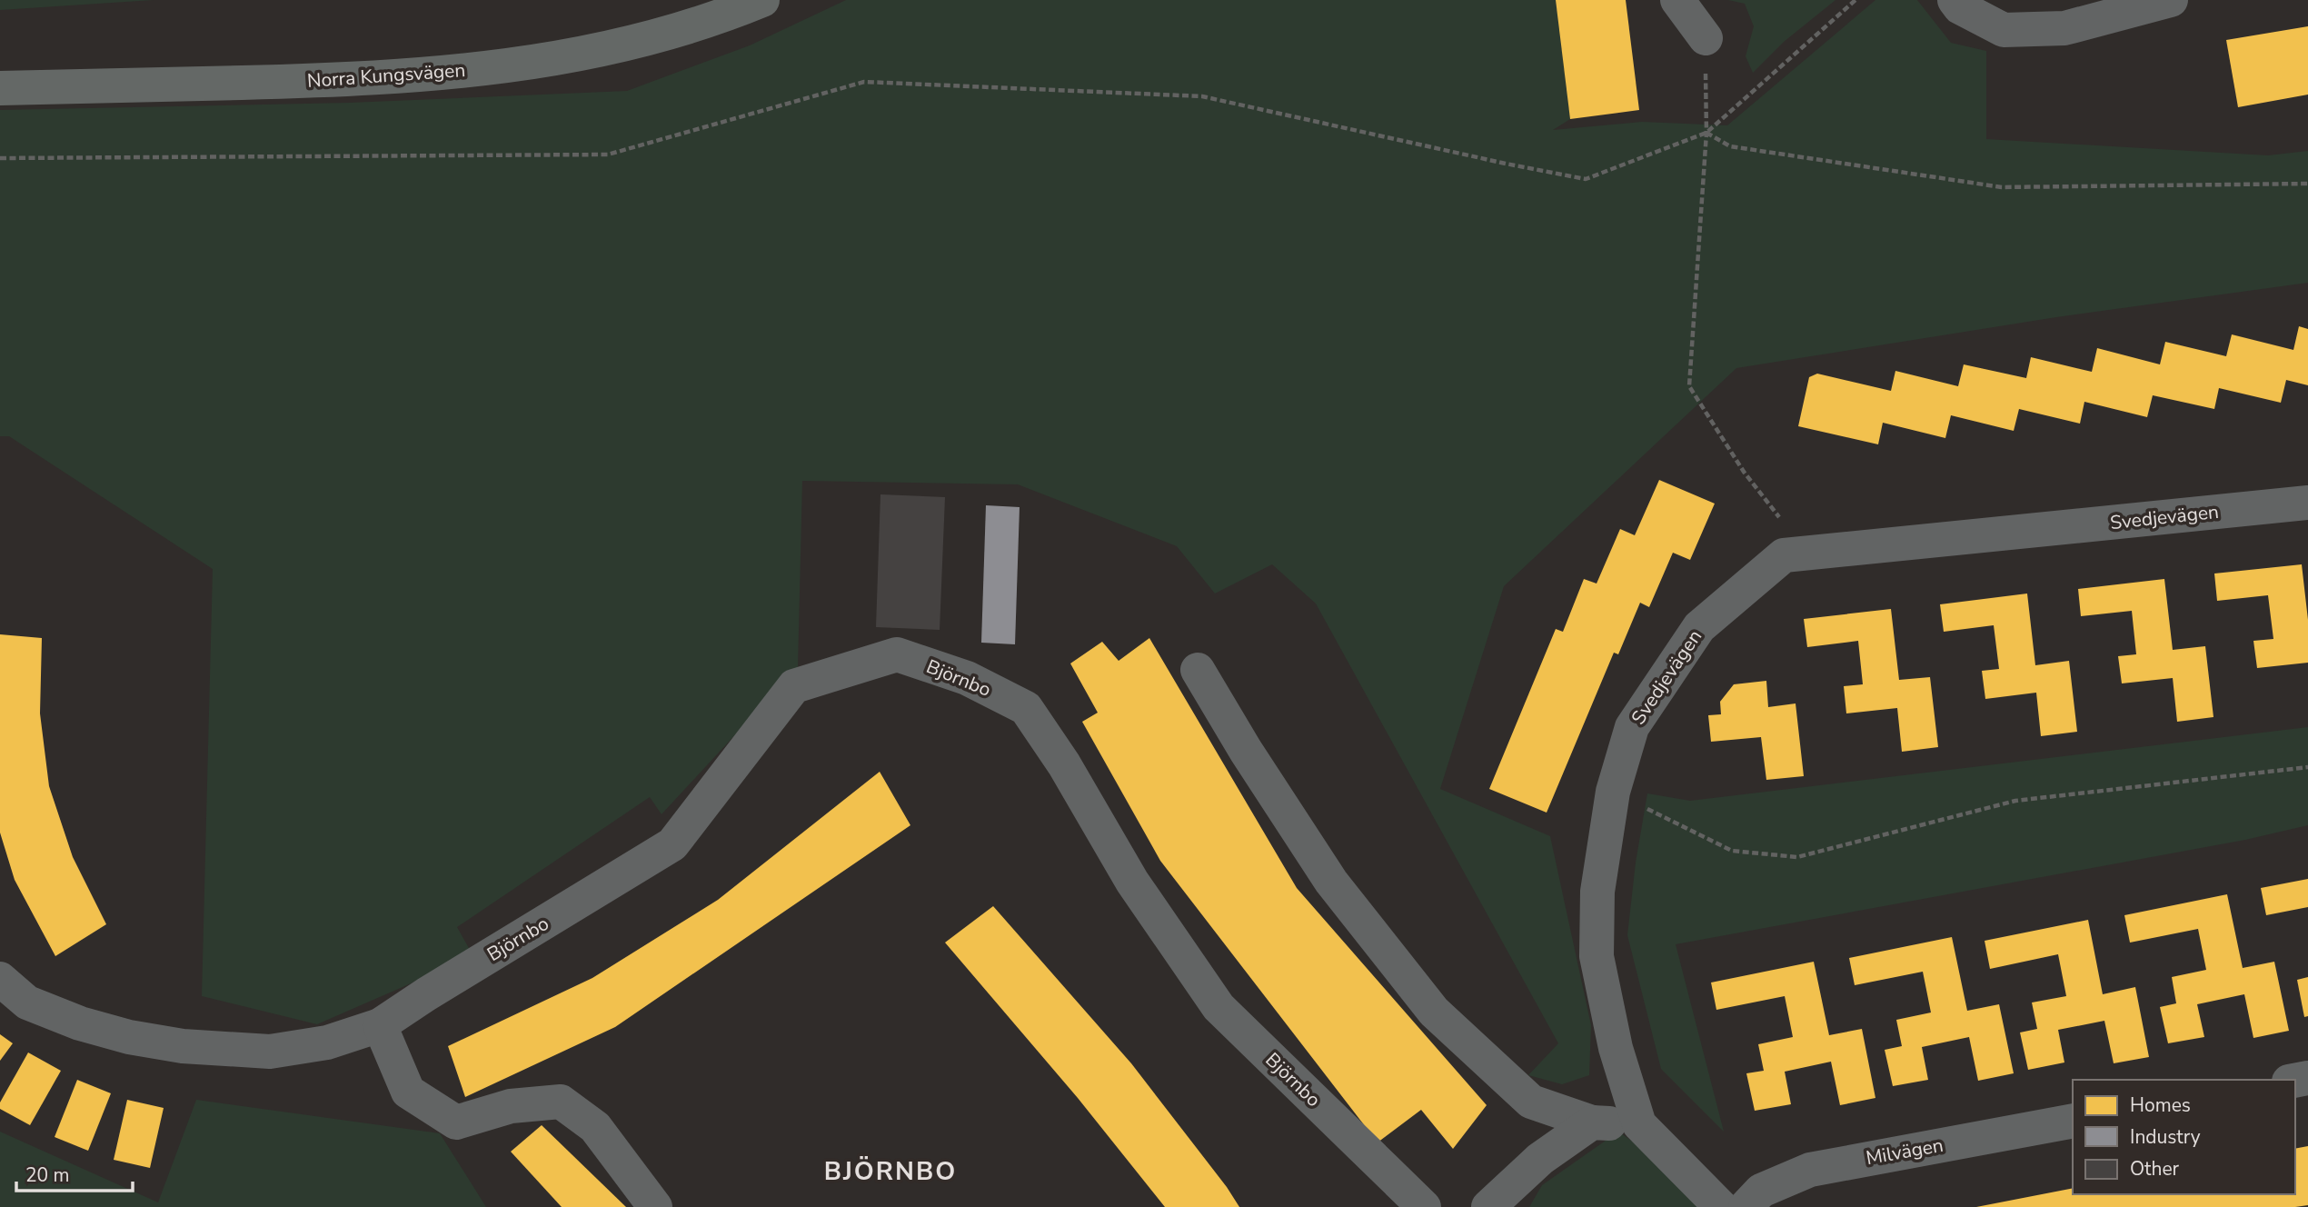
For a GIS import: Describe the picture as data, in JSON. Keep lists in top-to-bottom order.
{
  "streets": {
    "main road": ["Norra Kungsvägen"],
    "street": ["Svedjevägen", "Björnbo", "Milvägen"]
  },
  "districts": ["BJÖRNBO"],
  "legend": ["Homes", "Industry", "Other"],
  "scale_bar": "20 m"
}
